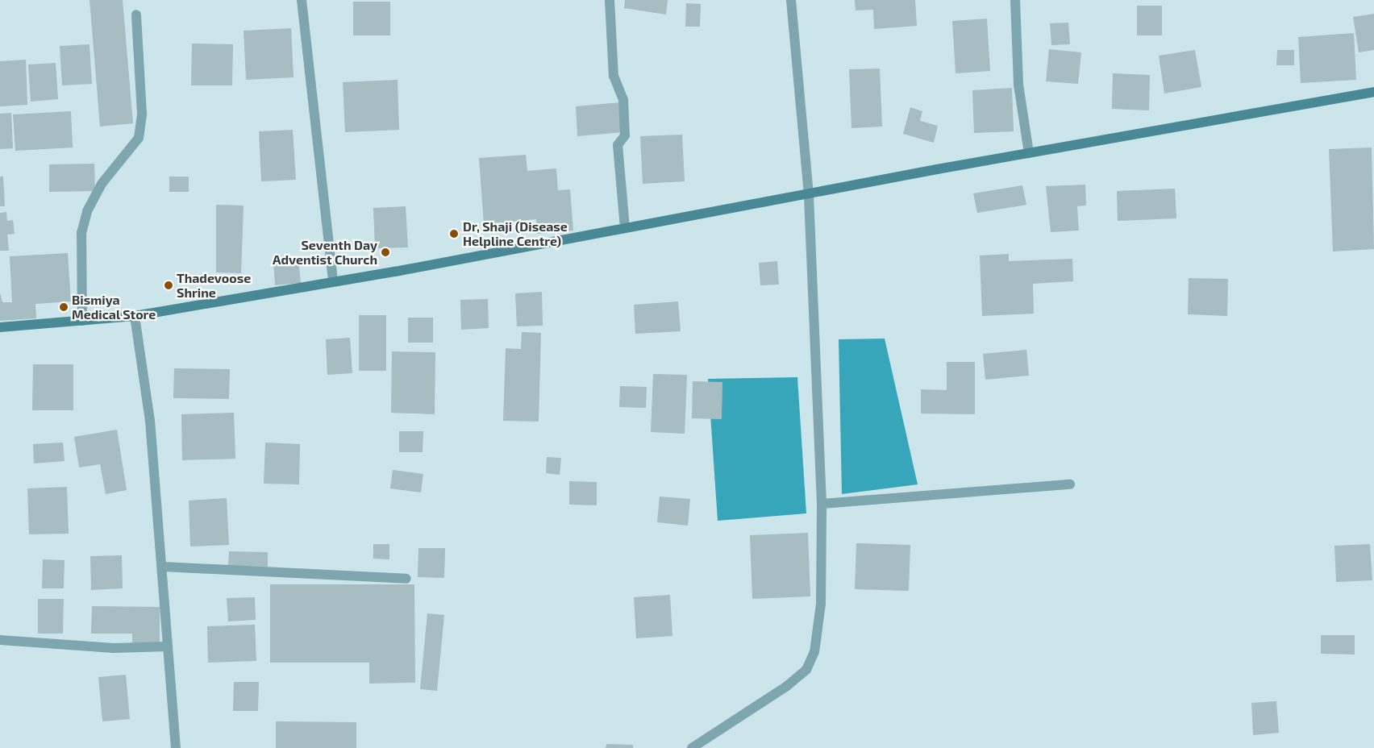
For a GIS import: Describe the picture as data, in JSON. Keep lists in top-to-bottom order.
{
  "places": [
    "Dr, Shaji (Disease Helpline Centre)",
    "Seventh Day Adventist Church",
    "Thadevoose Shrine",
    "Bismiya Medical Store"
  ]
}
